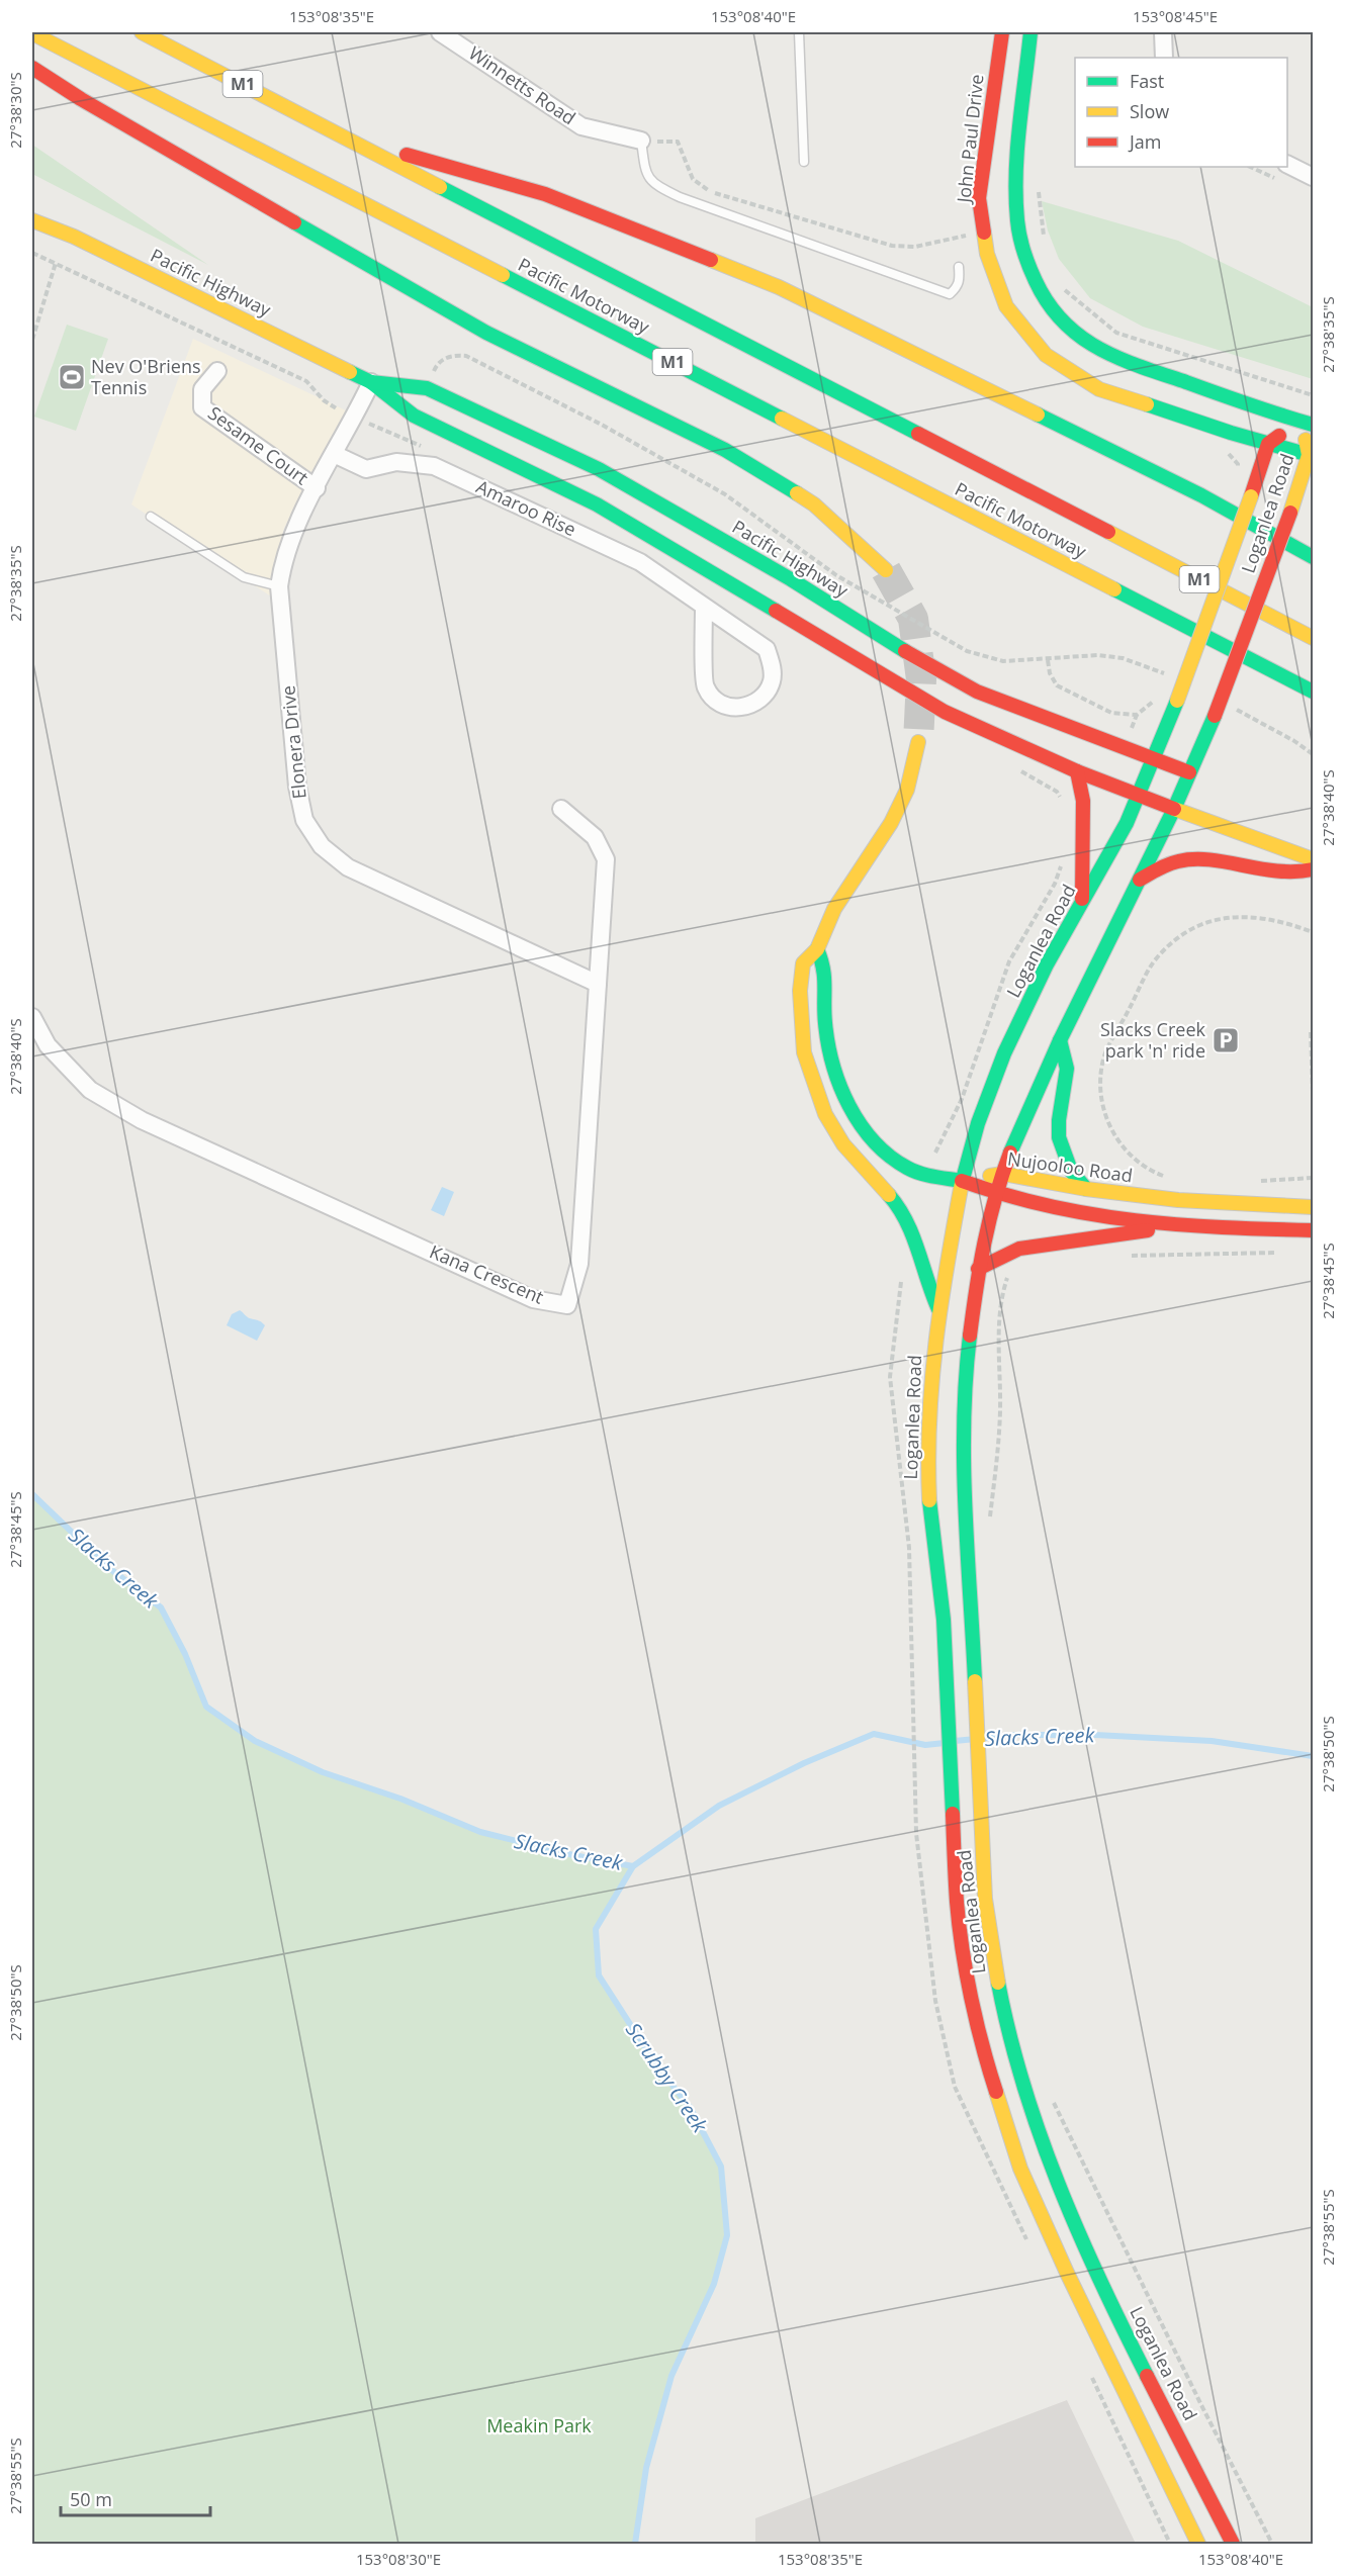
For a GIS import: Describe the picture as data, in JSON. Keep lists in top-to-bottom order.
{
  "streets": {
    "main road": [
      "M1",
      "John Paul Drive",
      "Pacific Highway",
      "Pacific Motorway",
      "Loganlea Road",
      "Nujooloo Road"
    ],
    "street": [
      "Winnetts Road",
      "Sesame Court",
      "Amaroo Rise",
      "Elonera Drive",
      "Kana Crescent"
    ]
  },
  "crossings": [
    ["John Paul Drive", "Loganlea Road"],
    ["Pacific Highway", "Loganlea Road"],
    ["Pacific Highway", "Elonera Drive"],
    ["Sesame Court", "Elonera Drive"],
    ["Amaroo Rise", "Elonera Drive"],
    ["Loganlea Road", "Nujooloo Road"],
    ["Elonera Drive", "Kana Crescent"]
  ],
  "water": ["Slacks Creek", "Scrubby Creek"],
  "parks": ["Meakin Park"],
  "places": {
    "sports": ["Nev O'Briens Tennis"],
    "parking": ["Slacks Creek park 'n' ride"]
  },
  "legend": ["Fast", "Slow", "Jam"],
  "scale_bar": "50 m",
  "coordinates": [
    "153°08'35\"E",
    "153°08'40\"E",
    "153°08'45\"E",
    "27°38'30\"S",
    "27°38'35\"S",
    "27°38'40\"S",
    "27°38'45\"S",
    "27°38'50\"S",
    "27°38'55\"S",
    "153°08'30\"E"
  ]
}
